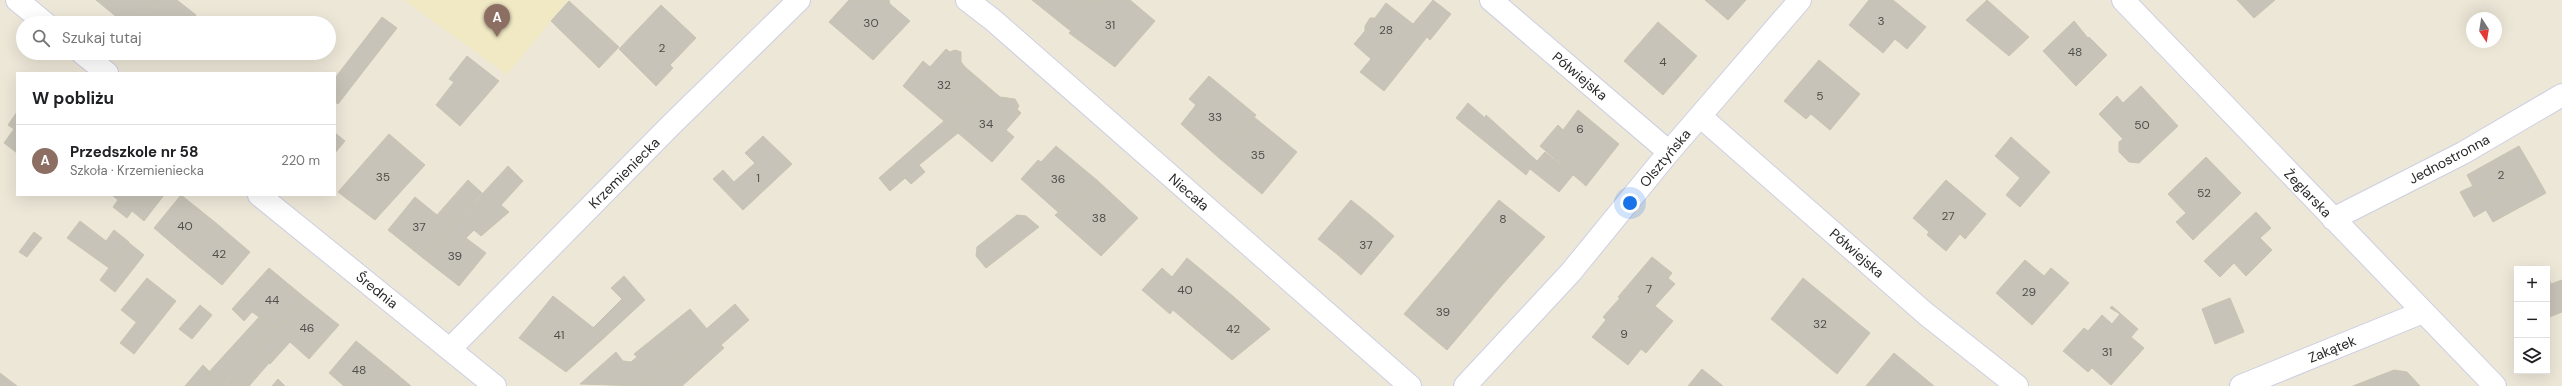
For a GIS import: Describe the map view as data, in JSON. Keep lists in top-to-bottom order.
{
  "streets": {
    "street": [
      "Półwiejska",
      "Olsztyńska",
      "Jednostronna",
      "Krzemieniecka",
      "Niecała",
      "Żeglarska",
      "Średnia",
      "Zakątek"
    ]
  },
  "crossings": [
    ["Półwiejska", "Olsztyńska"],
    ["Jednostronna", "Żeglarska"],
    ["Krzemieniecka", "Średnia"],
    ["Żeglarska", "Zakątek"]
  ],
  "house_numbers": [
    "3",
    "30",
    "31",
    "28",
    "2",
    "48",
    "4",
    "32",
    "5",
    "33",
    "34",
    "50",
    "6",
    "35",
    "2",
    "35",
    "1",
    "36",
    "52",
    "27",
    "38",
    "8",
    "40",
    "37",
    "37",
    "42",
    "39",
    "7",
    "40",
    "29",
    "44",
    "39",
    "32",
    "46",
    "42",
    "9",
    "41",
    "31",
    "48"
  ],
  "north": "bottom",
  "page": {
    "pins": "A",
    "search": "Szukaj tutaj",
    "heading": "W pobliżu",
    "list": [
      {
        "mark": "A",
        "name": "Przedszkole nr 58",
        "note": "Szkoła · Krzemieniecka",
        "value": "220 m"
      }
    ],
    "map_buttons": ["+", "−"]
  }
}
